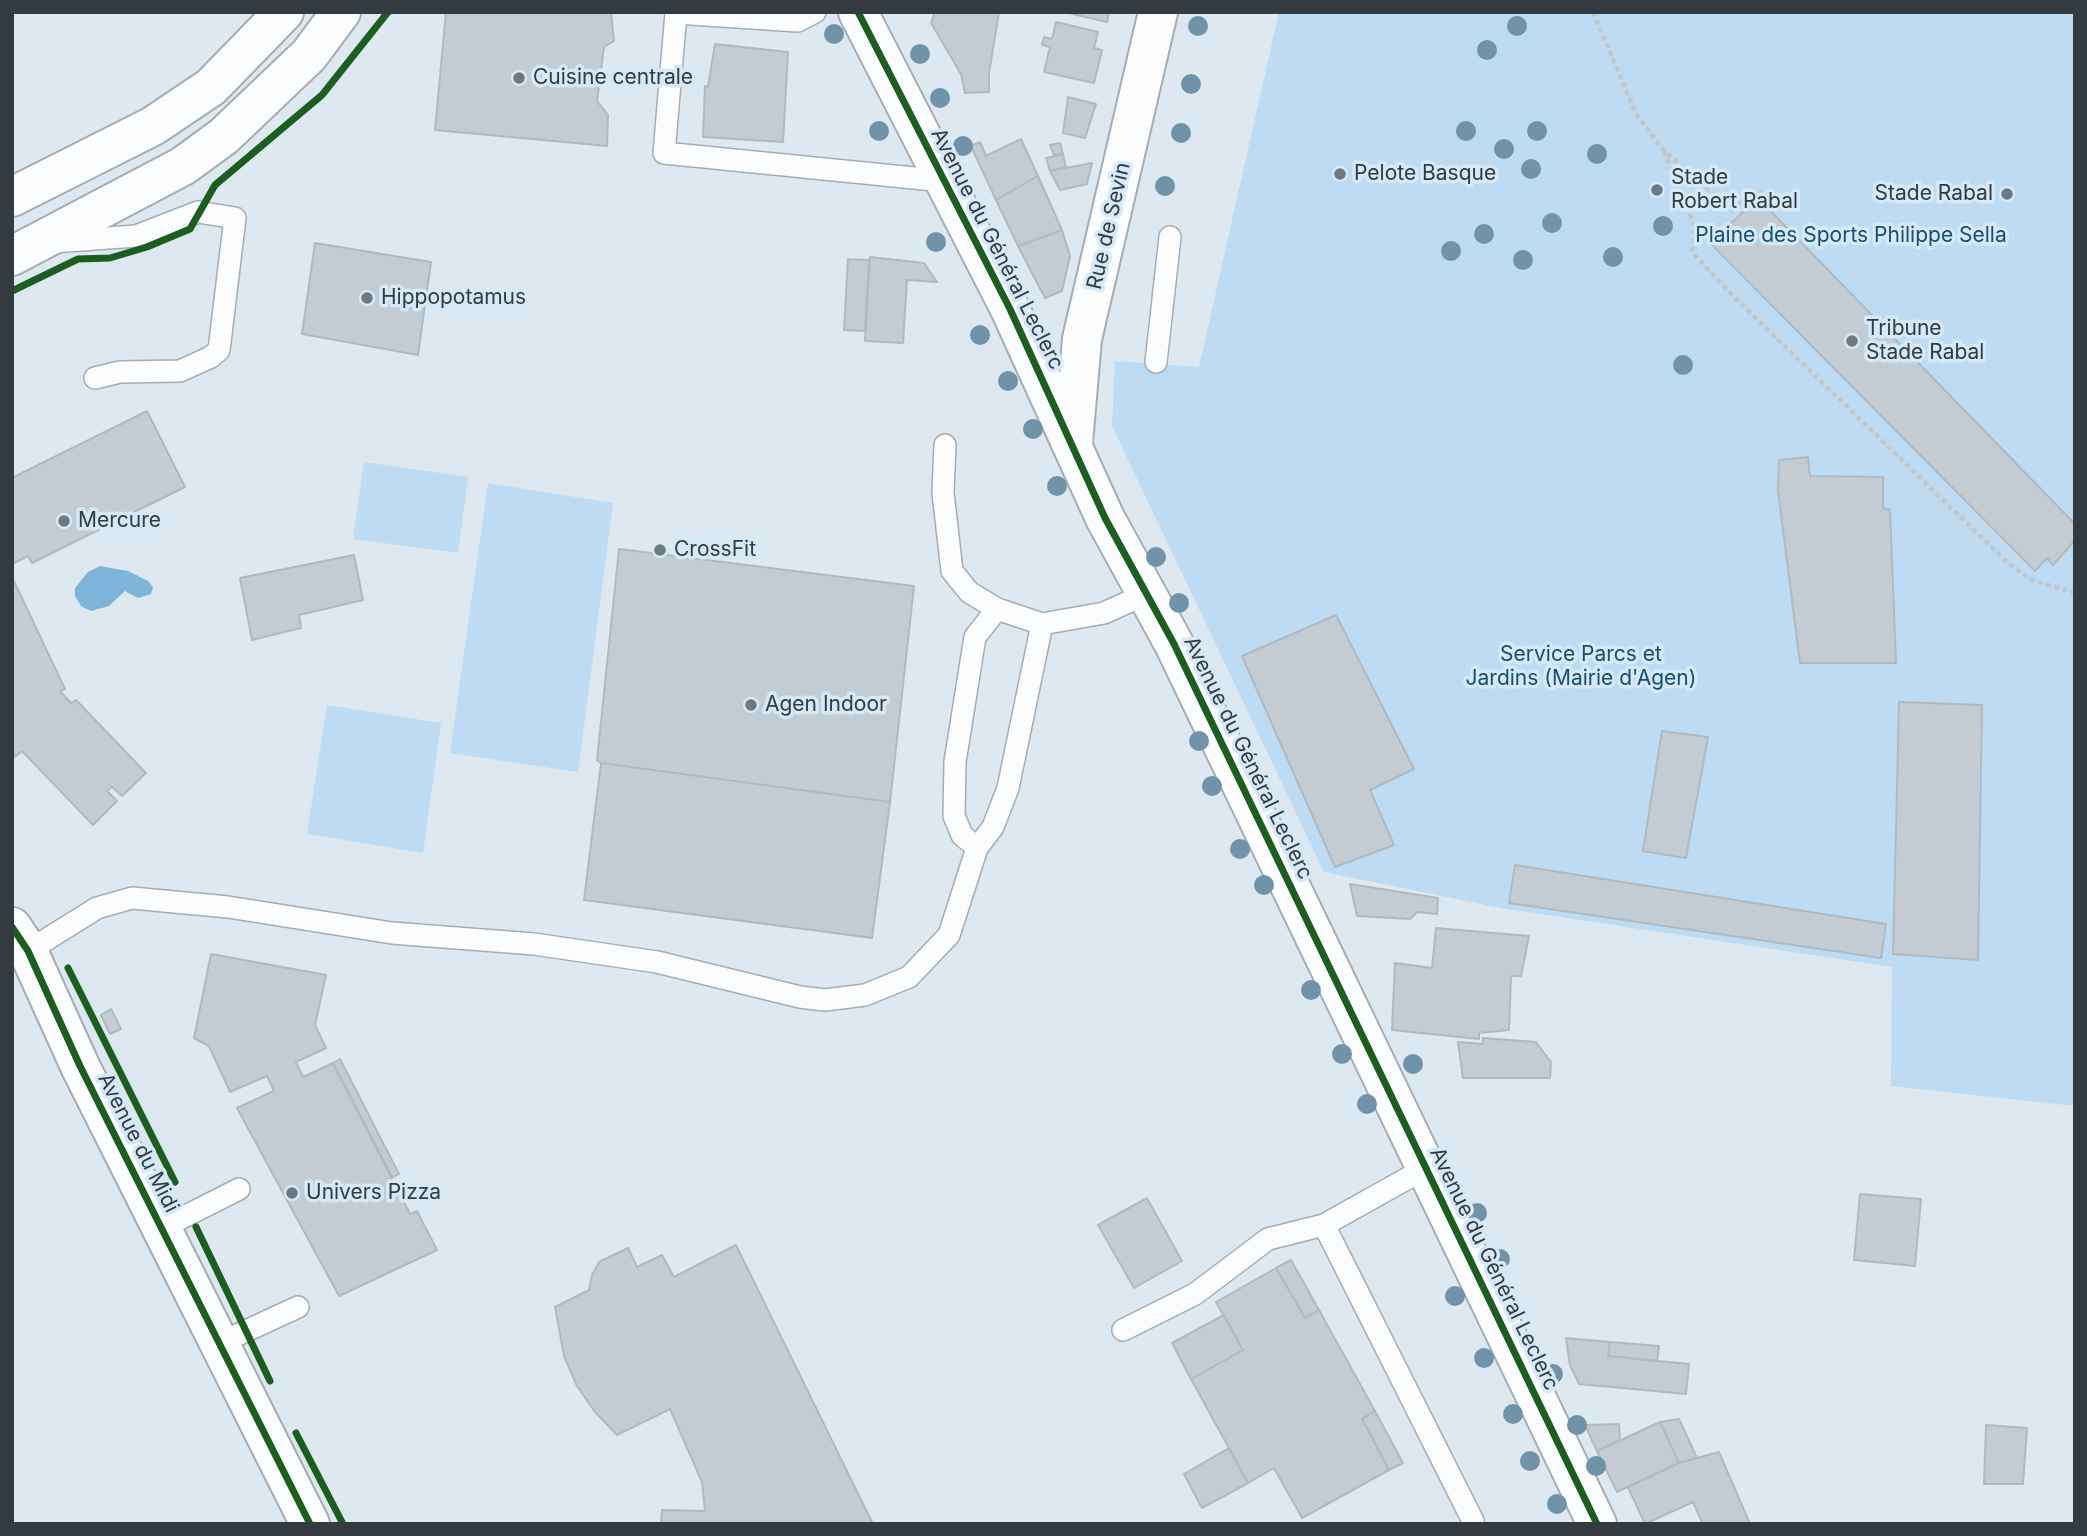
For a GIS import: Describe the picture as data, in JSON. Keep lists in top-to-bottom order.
{
  "streets": {
    "street": ["Rue de Sevin", "Avenue du Général Leclerc", "Avenue du Midi"]
  },
  "crossings": [
    ["Rue de Sevin", "Avenue du Général Leclerc"]
  ],
  "parks": ["Plaine des Sports Philippe Sella", "Service Parcs et Jardins (Mairie d'Agen)"],
  "places": [
    "Cuisine centrale",
    "Pelote Basque",
    "Stade Robert Rabal",
    "Stade Rabal",
    "Hippopotamus",
    "Tribune Stade Rabal",
    "Mercure",
    "CrossFit",
    "Agen Indoor",
    "Univers Pizza"
  ]
}
